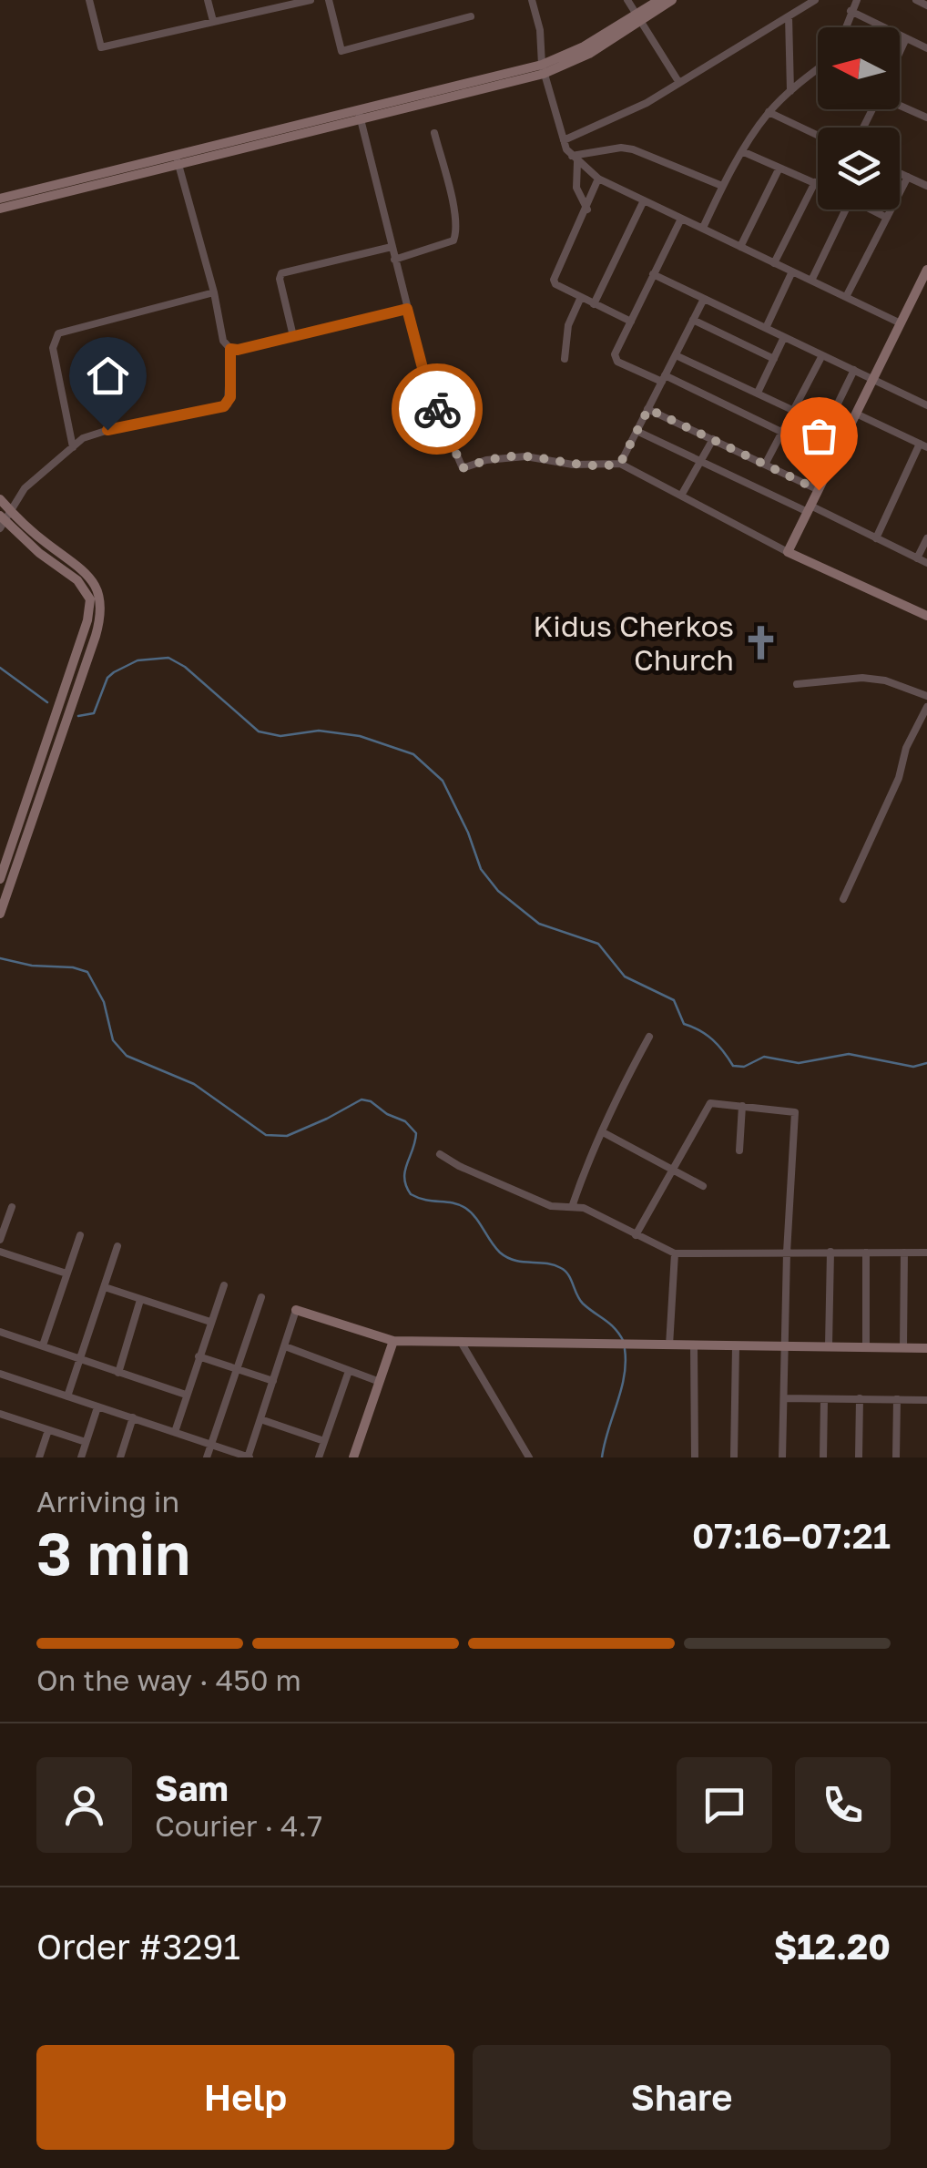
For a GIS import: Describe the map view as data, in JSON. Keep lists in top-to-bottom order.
{
  "places": {
    "church": ["Kidus Cherkos Church"]
  },
  "north": "left",
  "page": {
    "heading": ["3 min", "Arriving in", "07:16–07:21"],
    "panel": [
      "Sam",
      "Courier · 4.7",
      "Order #3291",
      "$12.20"
    ],
    "bar": "On the way · 450 m",
    "buttons": ["Help", "Share"]
  }
}
